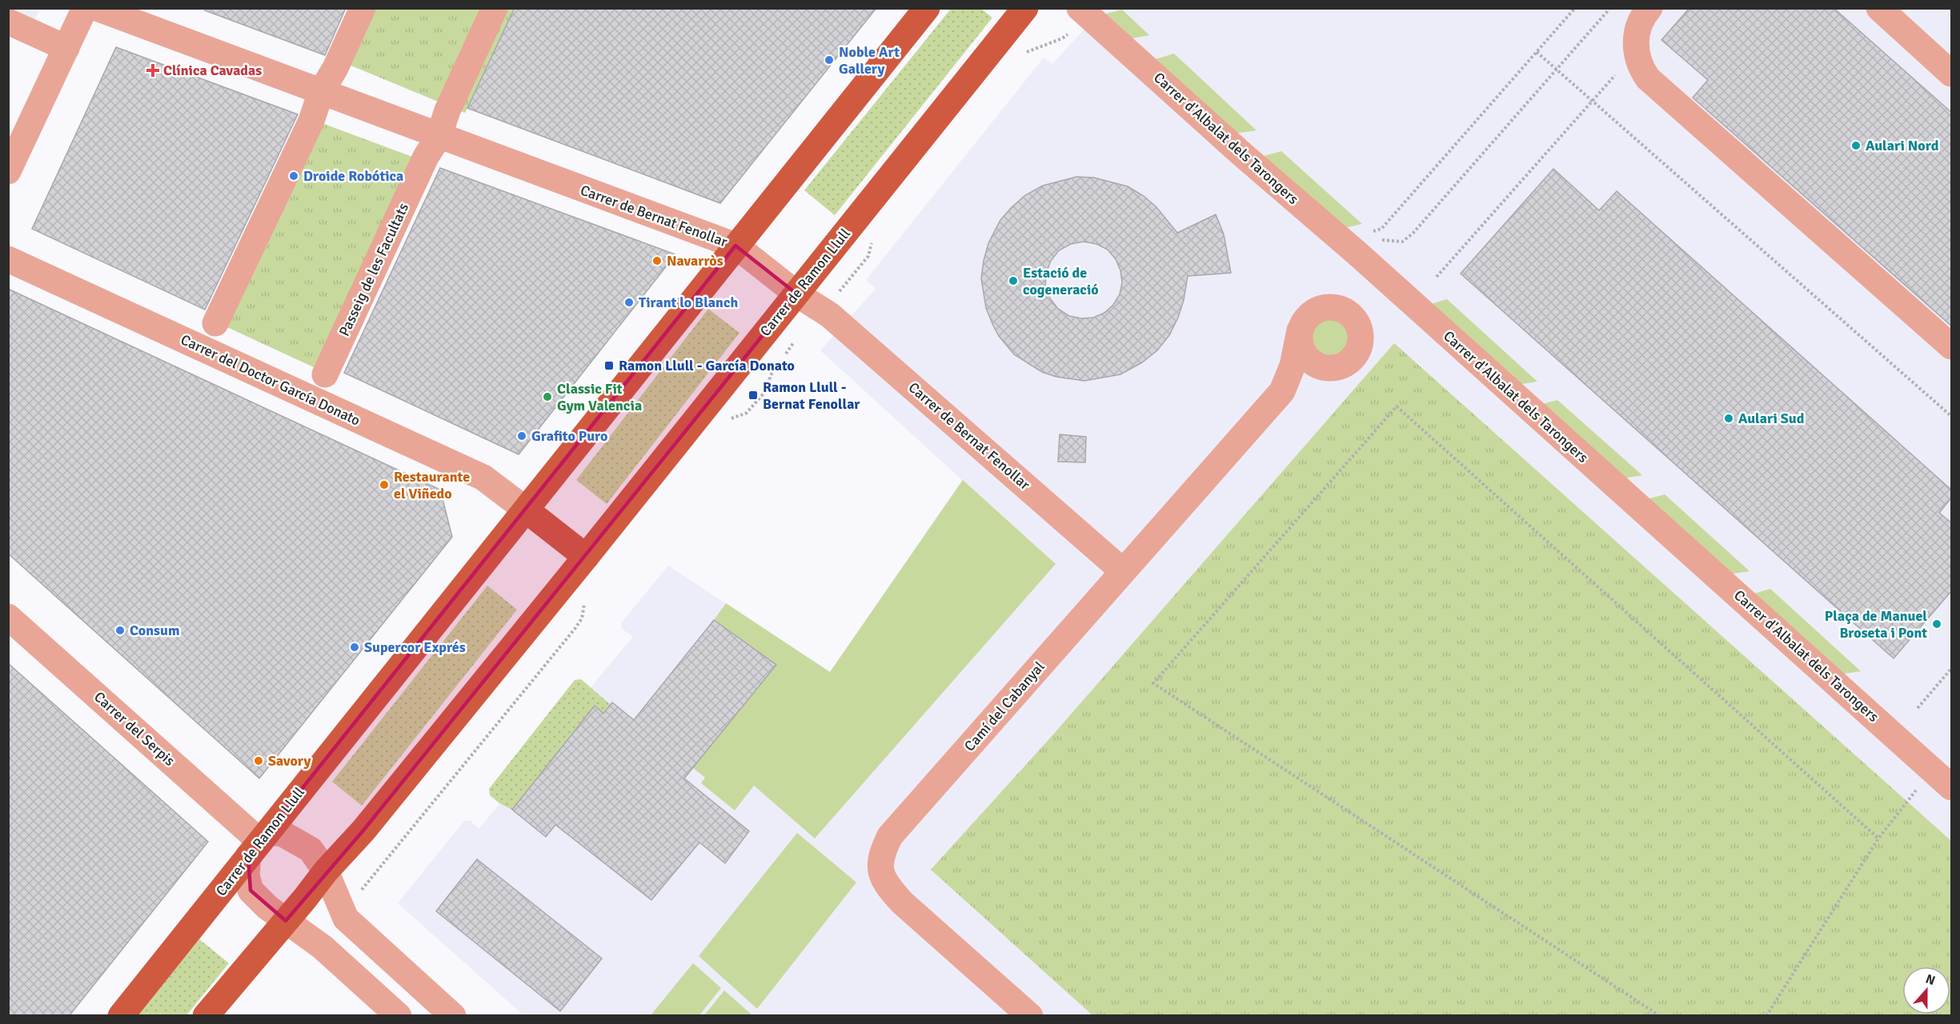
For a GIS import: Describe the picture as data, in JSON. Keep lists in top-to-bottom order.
{
  "streets": {
    "main road": ["Carrer de Ramon Llull"],
    "street": [
      "Carrer d'Albalat dels Tarongers",
      "Carrer de Bernat Fenollar",
      "Passeig de les Facultats",
      "Carrer del Doctor García Donato",
      "Camí del Cabanyal",
      "Carrer del Serpis"
    ]
  },
  "crossings": [
    ["Carrer de Bernat Fenollar", "Passeig de les Facultats"],
    ["Carrer de Bernat Fenollar", "Carrer de Ramon Llull"],
    ["Carrer de Bernat Fenollar", "Camí del Cabanyal"],
    ["Carrer de Ramon Llull", "Carrer del Doctor García Donato"],
    ["Carrer de Ramon Llull", "Carrer del Serpis"]
  ],
  "places": {
    "other": [
      "Noble Art Gallery",
      "Aulari Nord",
      "Droide Robótica",
      "Navarròs",
      "Estació de cogeneració",
      "Tirant lo Blanch",
      "Classic Fit Gym Valencia",
      "Aulari Sud",
      "Grafito Puro",
      "Restaurante el Viñedo",
      "Plaça de Manuel Broseta i Pont",
      "Consum",
      "Supercor Exprés",
      "Savory"
    ],
    "health": ["Clínica Cavadas"],
    "transit": ["Ramon Llull - García Donato", "Ramon Llull - Bernat Fenollar"]
  },
  "north": "top"
}
